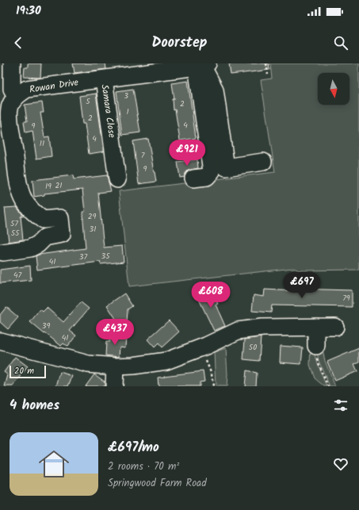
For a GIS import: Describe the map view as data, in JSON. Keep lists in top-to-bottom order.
{
  "streets": {
    "street": ["Rowan Drive", "Samara Close"]
  },
  "crossings": [
    ["Rowan Drive", "Samara Close"]
  ],
  "house_numbers": [
    "3",
    "5",
    "2",
    "1",
    "2",
    "4",
    "9",
    "4",
    "11",
    "7",
    "9",
    "21",
    "19",
    "29",
    "57",
    "31",
    "55",
    "35",
    "37",
    "41",
    "47",
    "79",
    "39",
    "41",
    "50"
  ],
  "scale_bar": "20 m",
  "north": "bottom",
  "page": {
    "status": "19:30",
    "header": "Doorstep",
    "price": [
      "£921",
      "£697",
      "£608",
      "£437"
    ],
    "scale": "20 m",
    "heading": "4 homes",
    "list": [
      {
        "name": "£697/mo",
        "note": "2 rooms · 70 m² · Springwood Farm Road"
      }
    ]
  }
}
